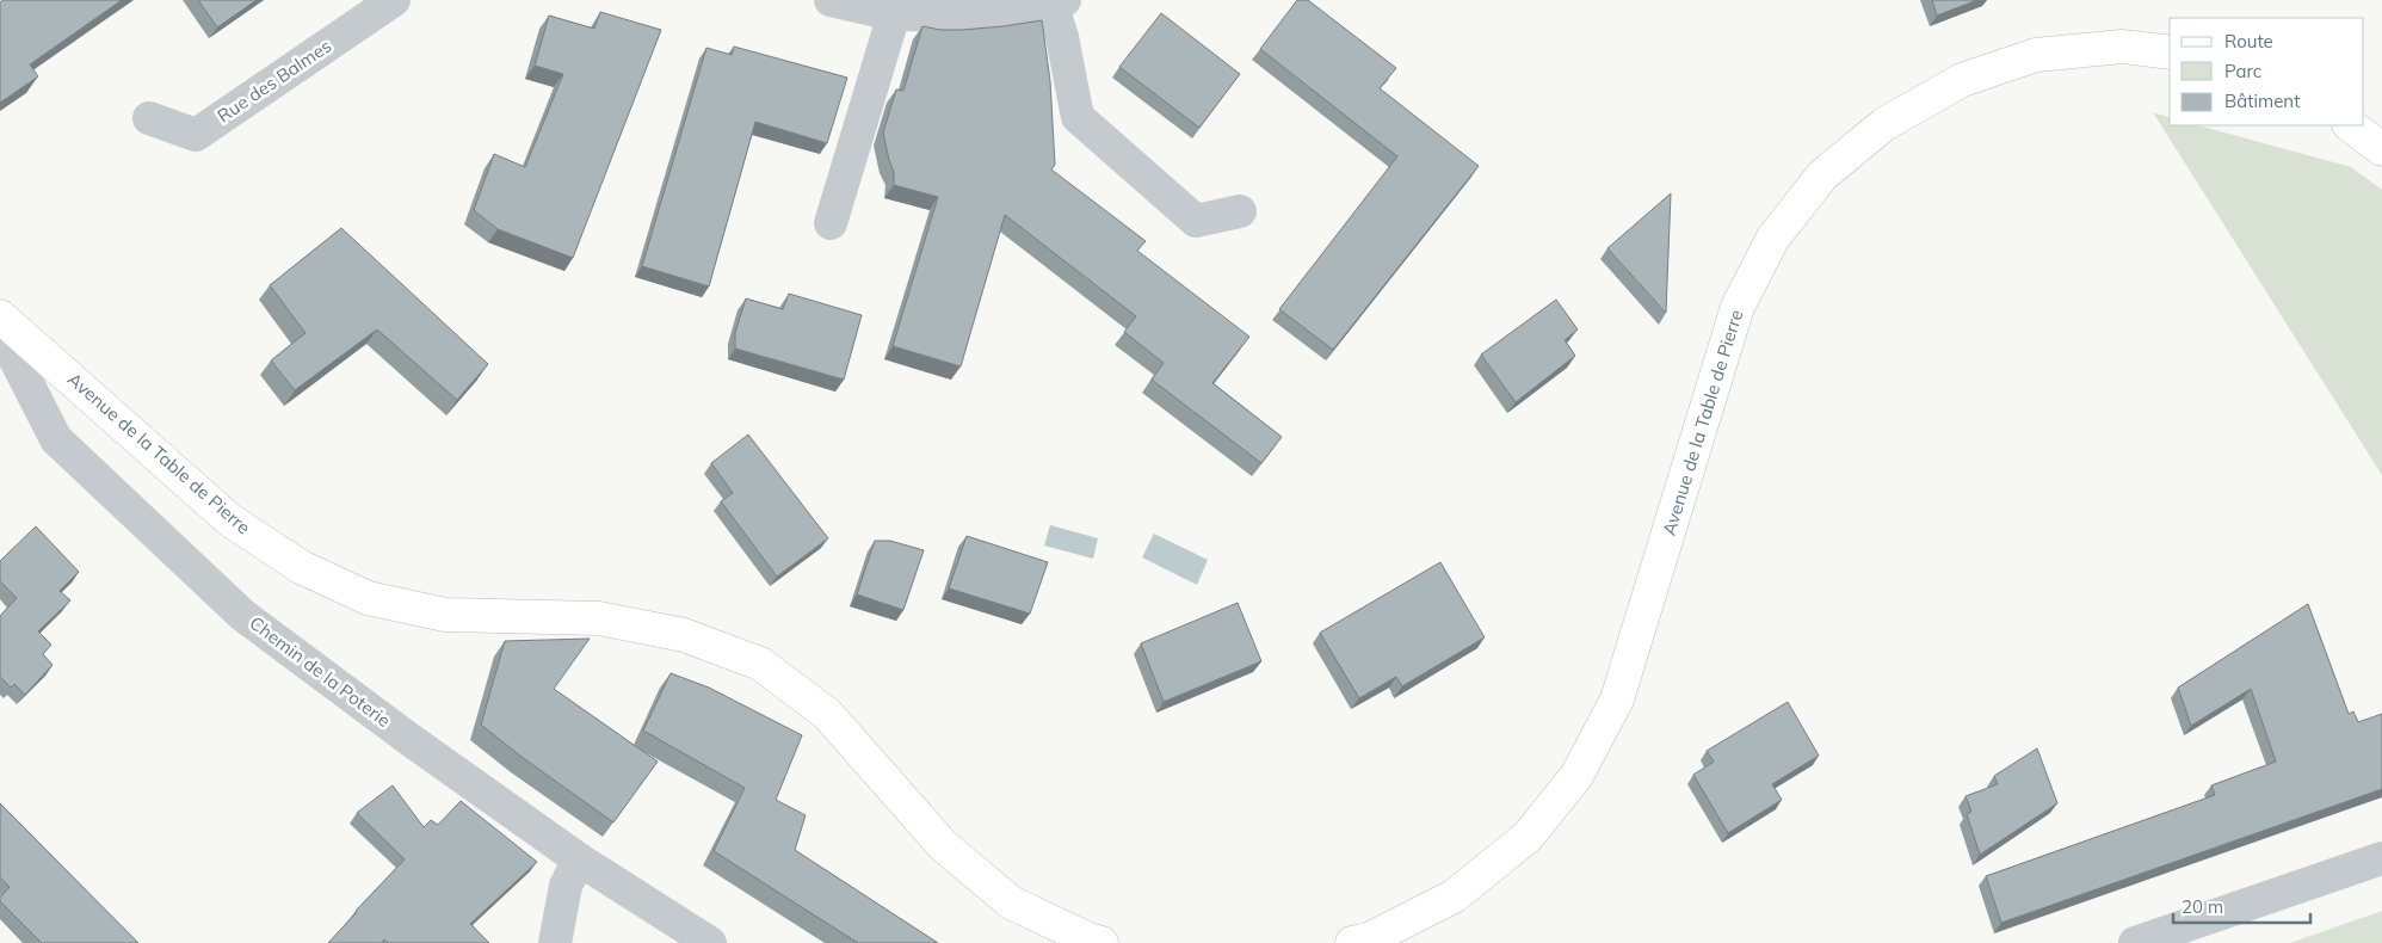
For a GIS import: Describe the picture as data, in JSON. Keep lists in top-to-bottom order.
{
  "streets": {
    "main road": ["Avenue de la Table de Pierre"],
    "street": ["Rue des Balmes", "Chemin de la Poterie"]
  },
  "legend": ["Route", "Parc", "Bâtiment"],
  "scale_bar": "20 m"
}
